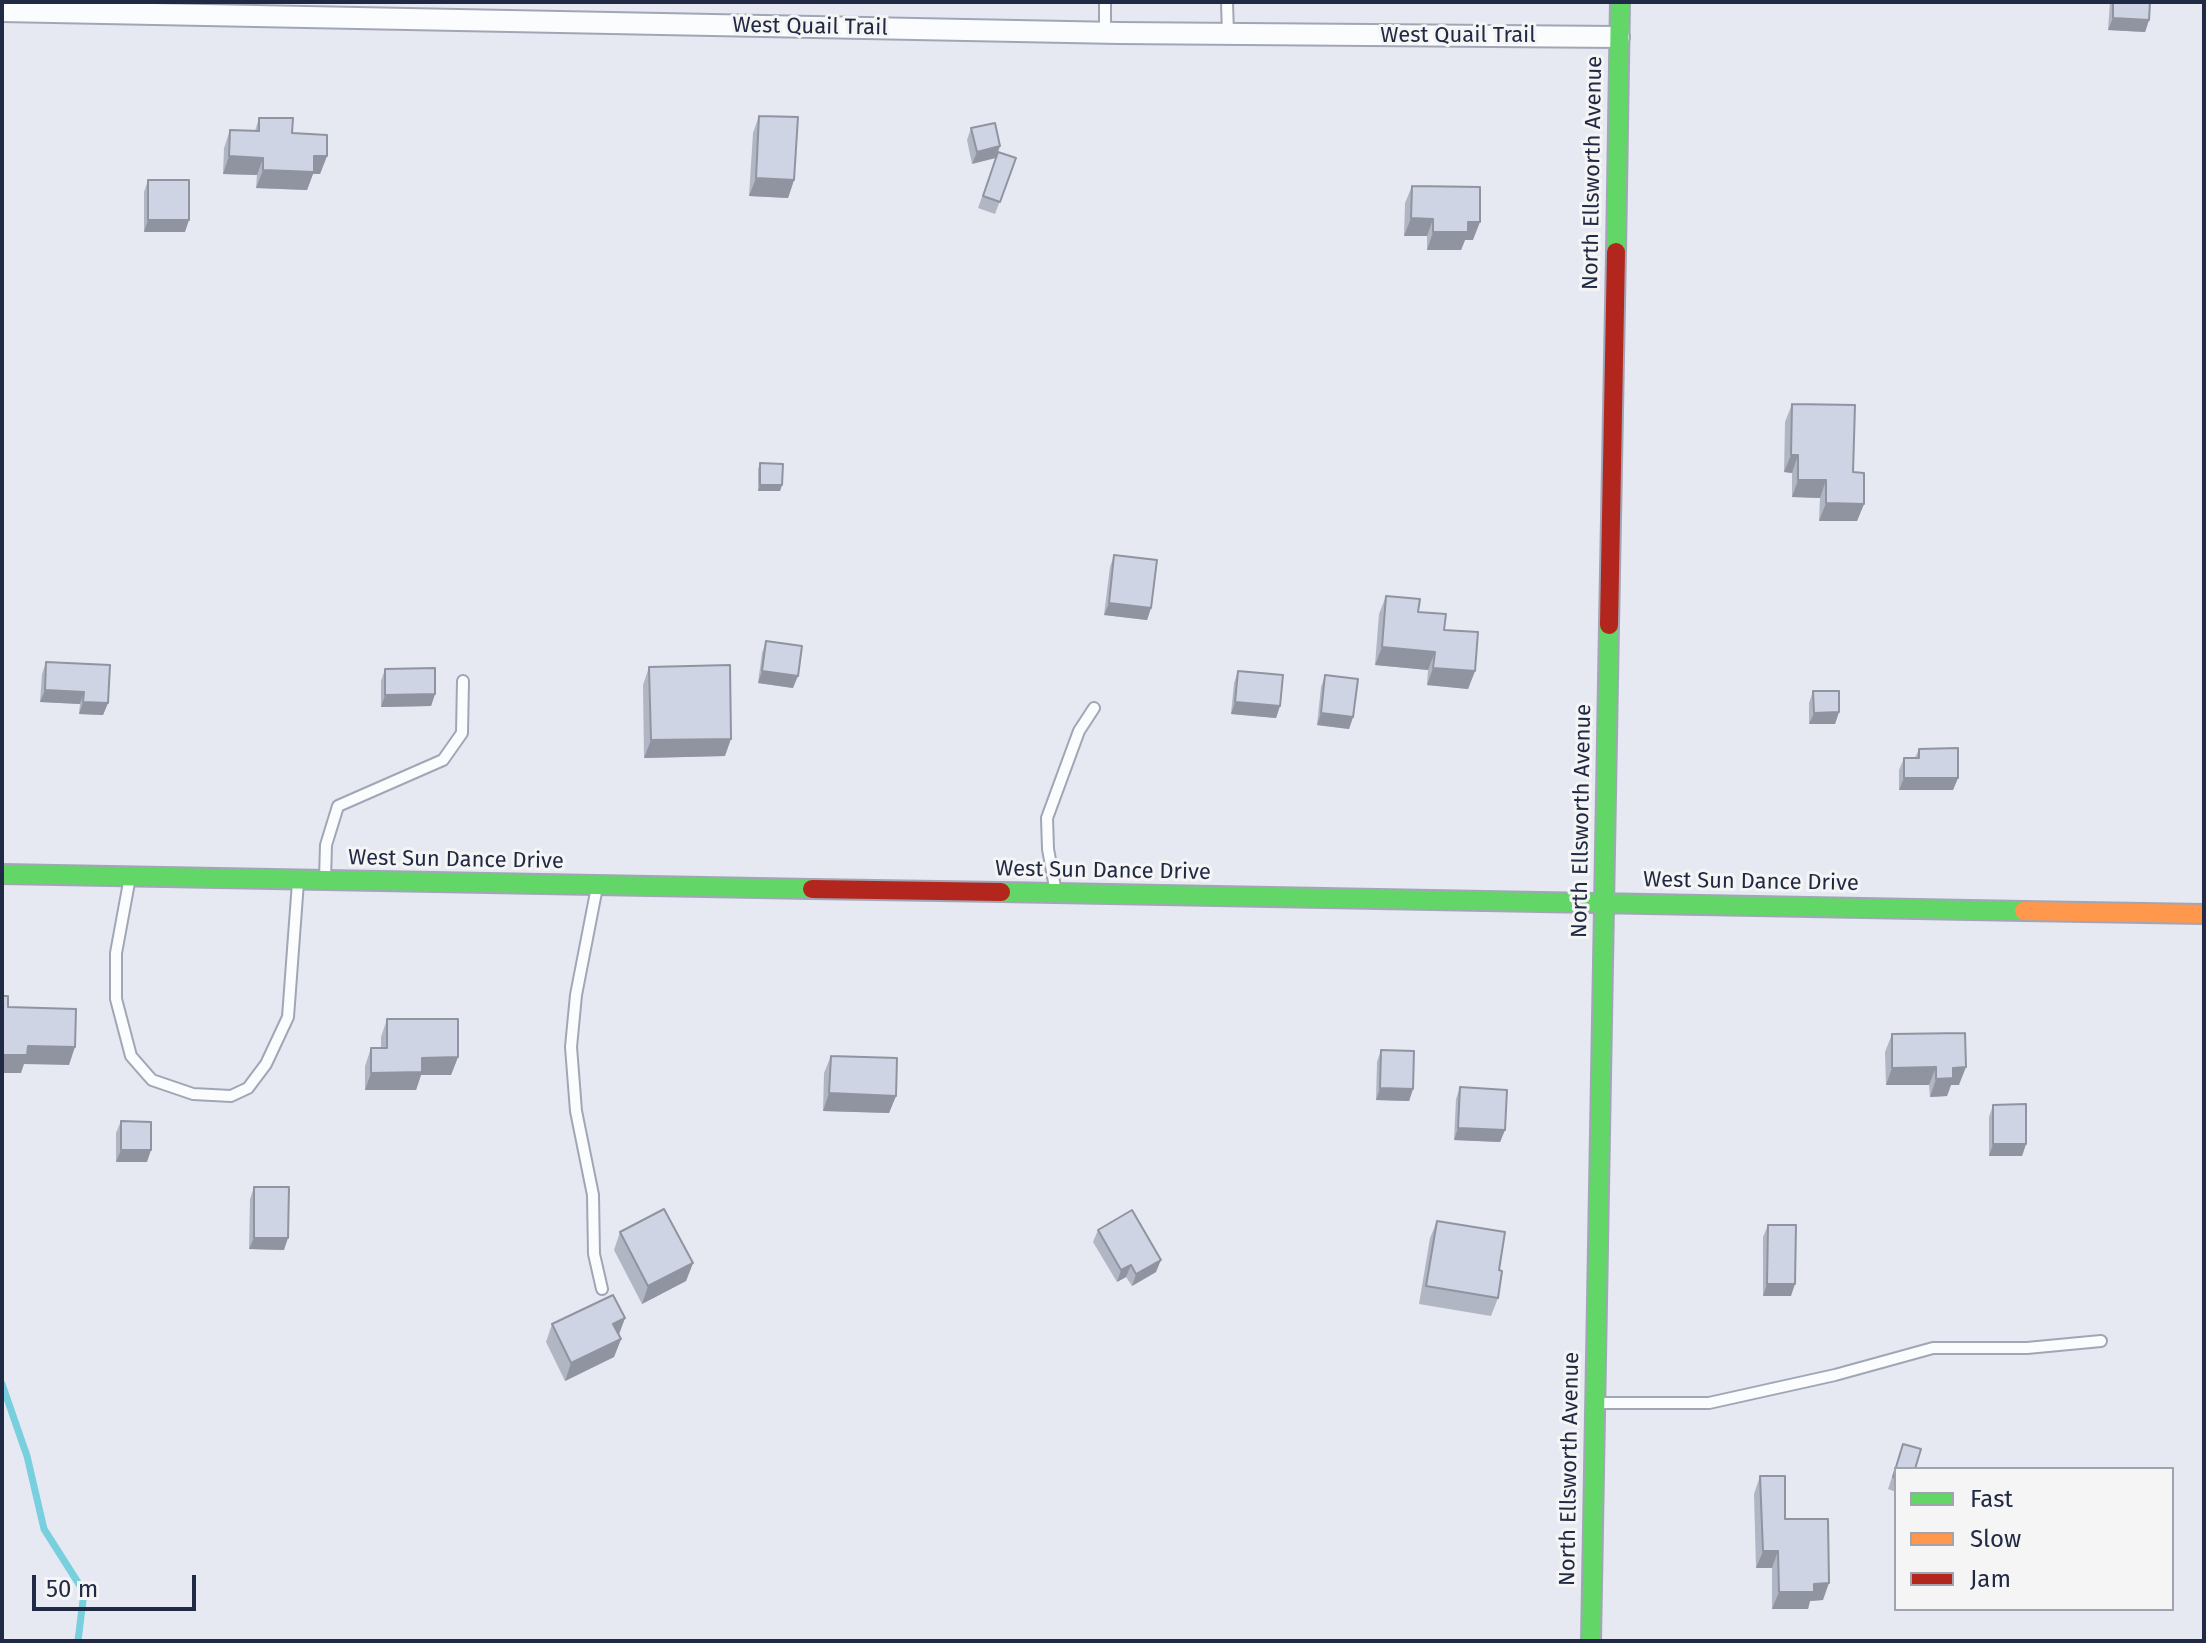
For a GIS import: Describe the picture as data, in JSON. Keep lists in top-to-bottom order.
{
  "streets": {
    "street": ["West Quail Trail", "North Ellsworth Avenue", "West Sun Dance Drive"]
  },
  "crossings": [
    ["West Quail Trail", "North Ellsworth Avenue"],
    ["North Ellsworth Avenue", "West Sun Dance Drive"]
  ],
  "legend": ["Fast", "Slow", "Jam"],
  "scale_bar": "50 m"
}
